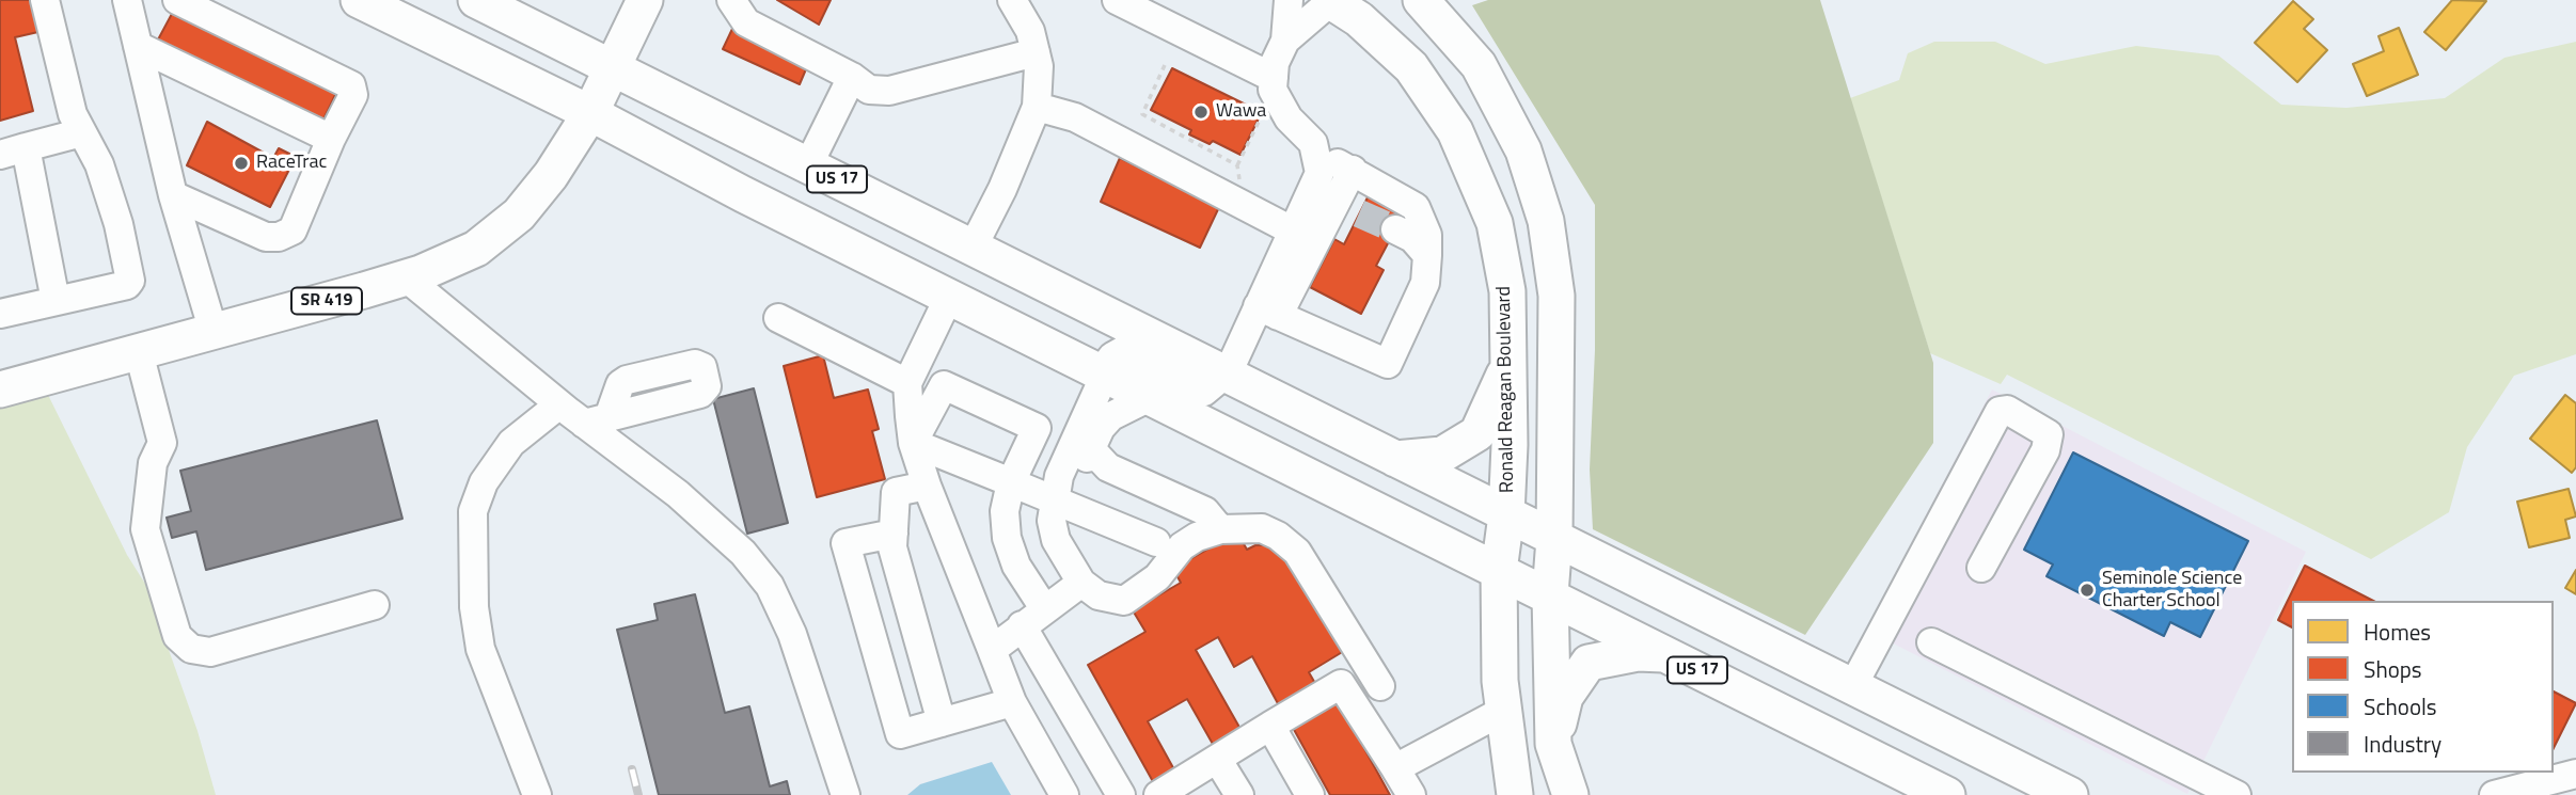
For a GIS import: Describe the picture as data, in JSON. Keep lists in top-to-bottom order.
{
  "streets": {
    "main road": ["US 17", "SR 419", "Ronald Reagan Boulevard"]
  },
  "crossings": [
    ["US 17", "SR 419"],
    ["US 17", "Ronald Reagan Boulevard"]
  ],
  "places": ["Wawa", "RaceTrac", "Seminole Science Charter School"],
  "legend": [
    "Homes",
    "Shops",
    "Schools",
    "Industry"
  ]
}
